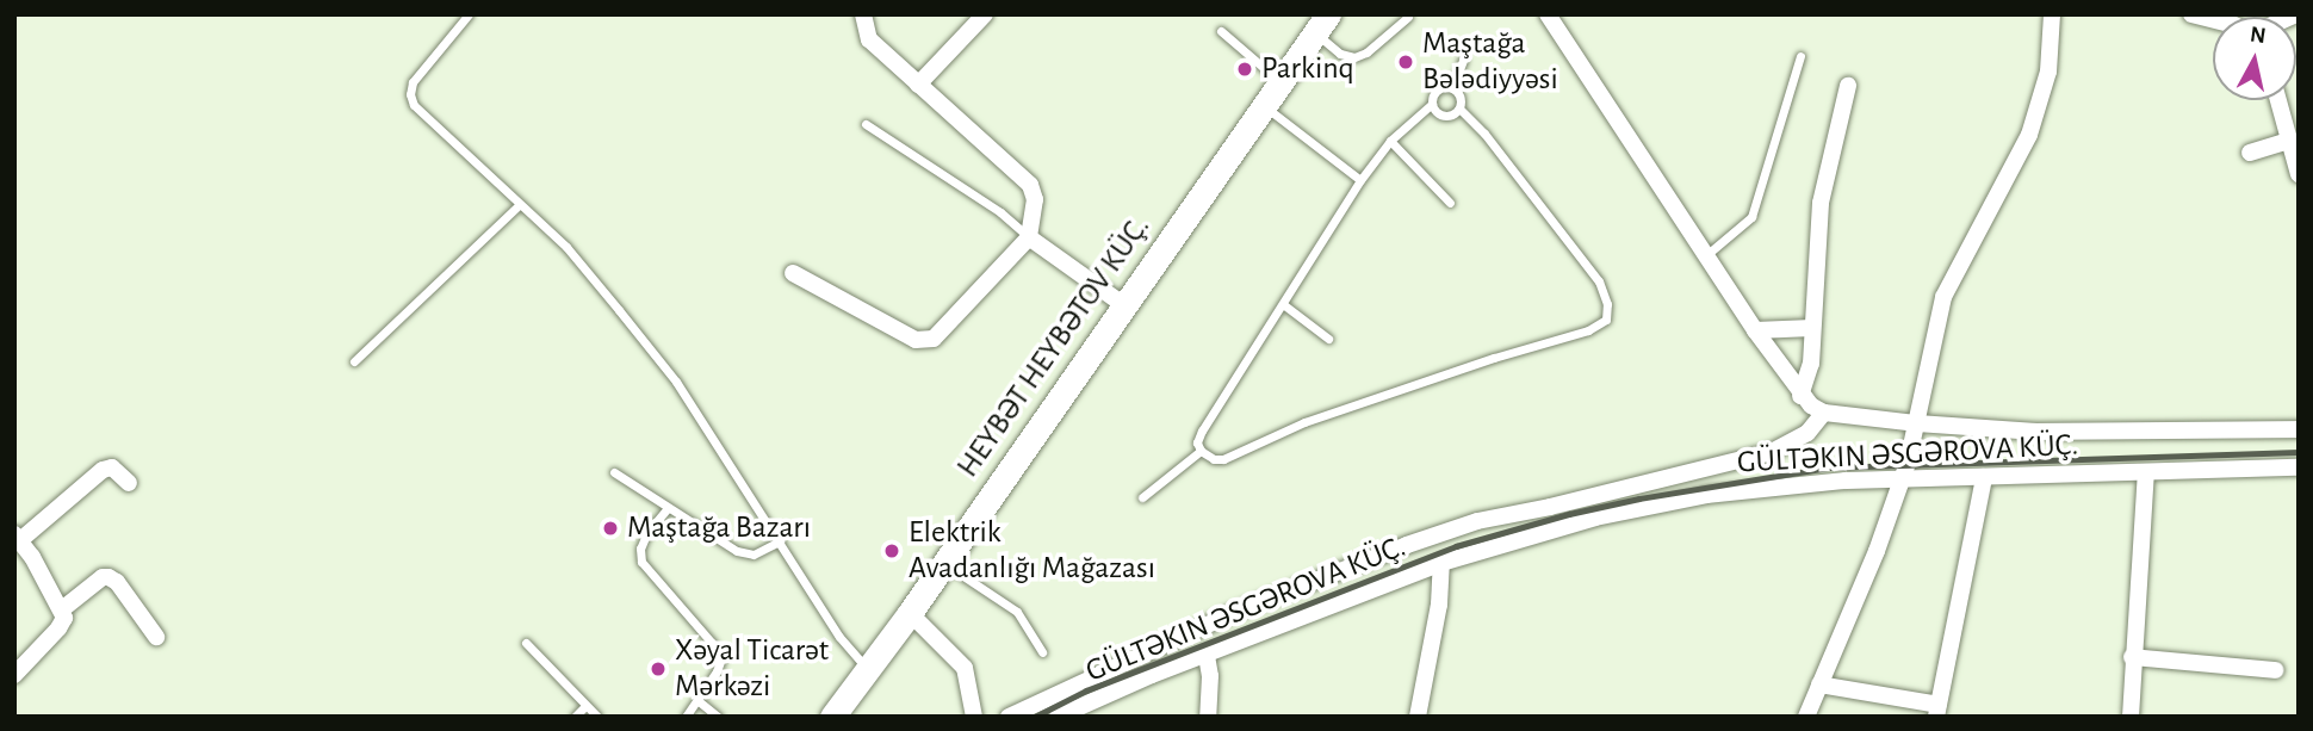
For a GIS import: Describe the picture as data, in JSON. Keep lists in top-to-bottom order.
{
  "streets": {
    "main road": ["HEYBƏT HEYBƏTOV KÜÇ."],
    "street": ["GÜLTƏKIN ƏSGƏROVA KÜÇ."]
  },
  "places": [
    "Maştağa Bələdiyyəsi",
    "Parkinq",
    "Maştağa Bazarı",
    "Elektrik Avadanlığı Mağazası",
    "Xəyal Ticarət Mərkəzi"
  ],
  "north": "top"
}
